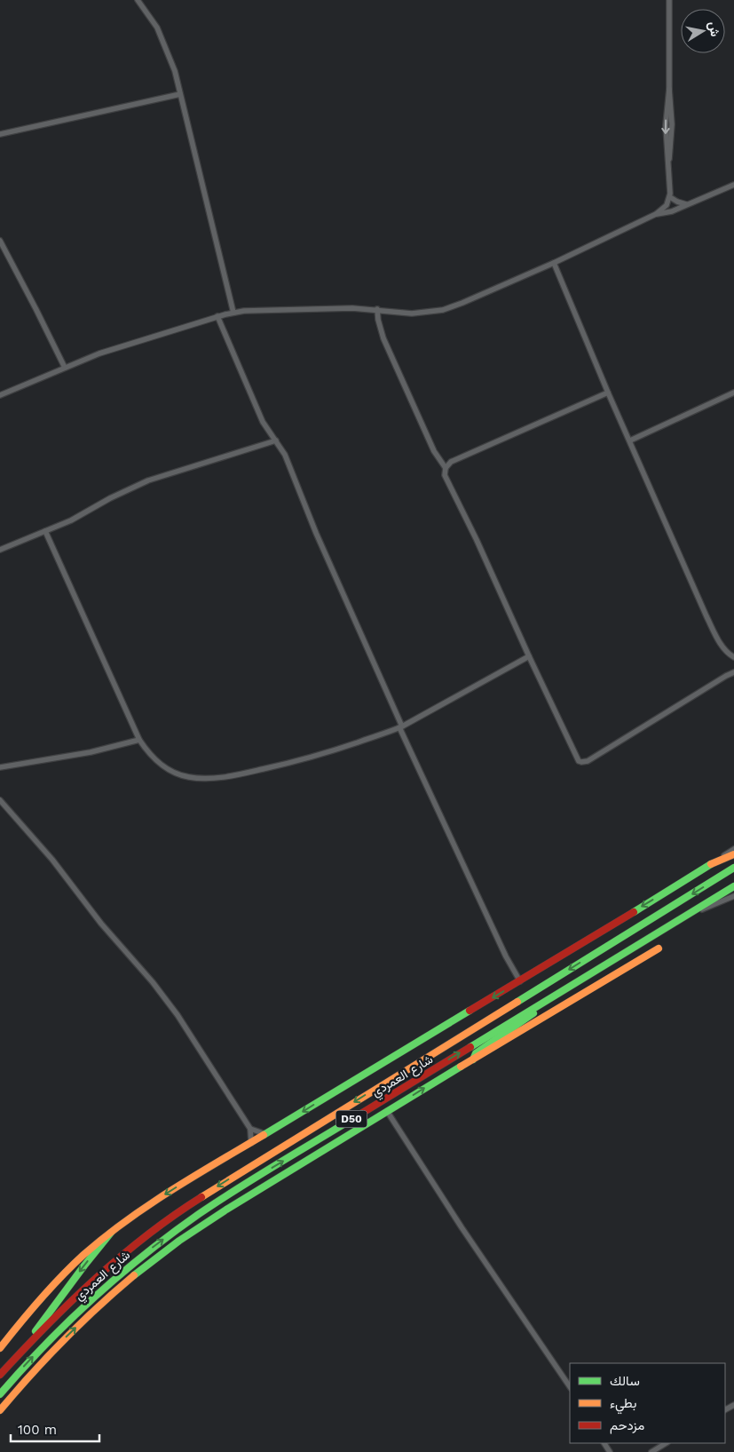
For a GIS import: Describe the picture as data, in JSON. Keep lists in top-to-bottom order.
{
  "streets": {
    "main road": ["شارع العمردي", "D50"]
  },
  "legend": ["سالك", "بطيء", "مزدحم"],
  "scale_bar": "100 m",
  "north": "right"
}
